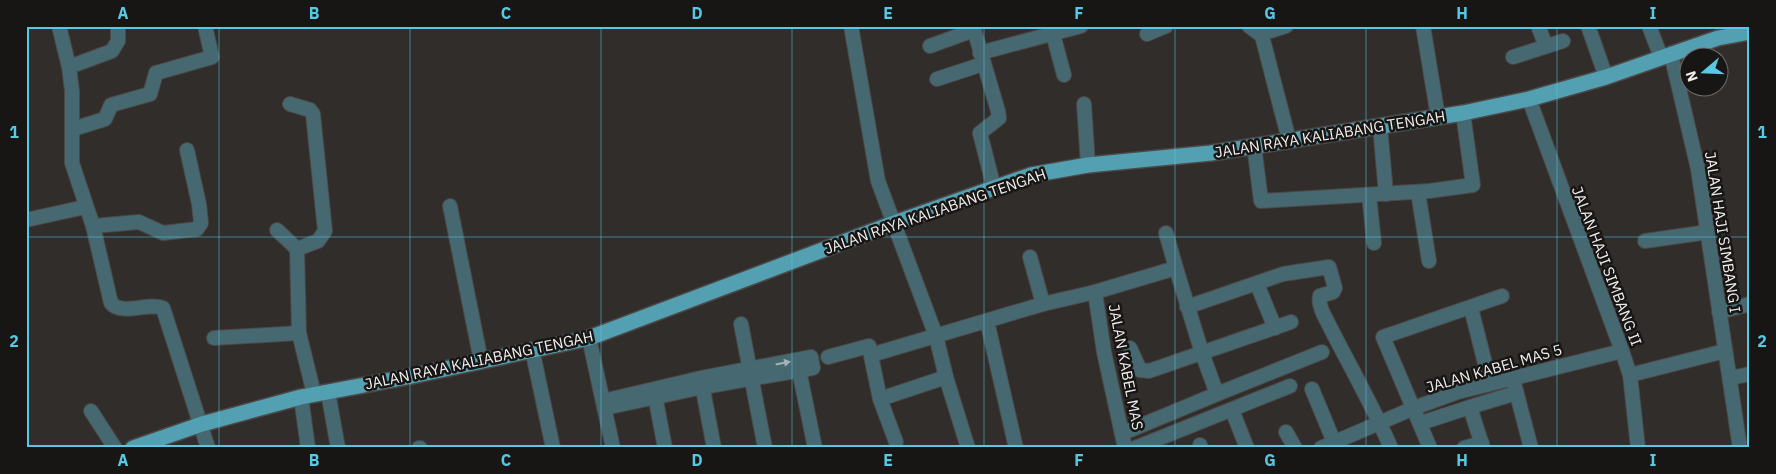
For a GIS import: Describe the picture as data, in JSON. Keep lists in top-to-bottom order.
{
  "streets": {
    "main road": ["JALAN RAYA KALIABANG TENGAH"],
    "street": [
      "JALAN HAJI SIMBANG I",
      "JALAN HAJI SIMBANG II",
      "JALAN KABEL MAS",
      "JALAN KABEL MAS 5"
    ]
  },
  "crossings": [
    ["JALAN RAYA KALIABANG TENGAH", "JALAN HAJI SIMBANG I"],
    ["JALAN RAYA KALIABANG TENGAH", "JALAN HAJI SIMBANG II"],
    ["JALAN HAJI SIMBANG II", "JALAN KABEL MAS 5"]
  ],
  "north": "left",
  "grid": {
    "columns": [
      "A",
      "B",
      "C",
      "D",
      "E",
      "F",
      "G",
      "H",
      "I"
    ],
    "rows": ["1", "2"]
  }
}
